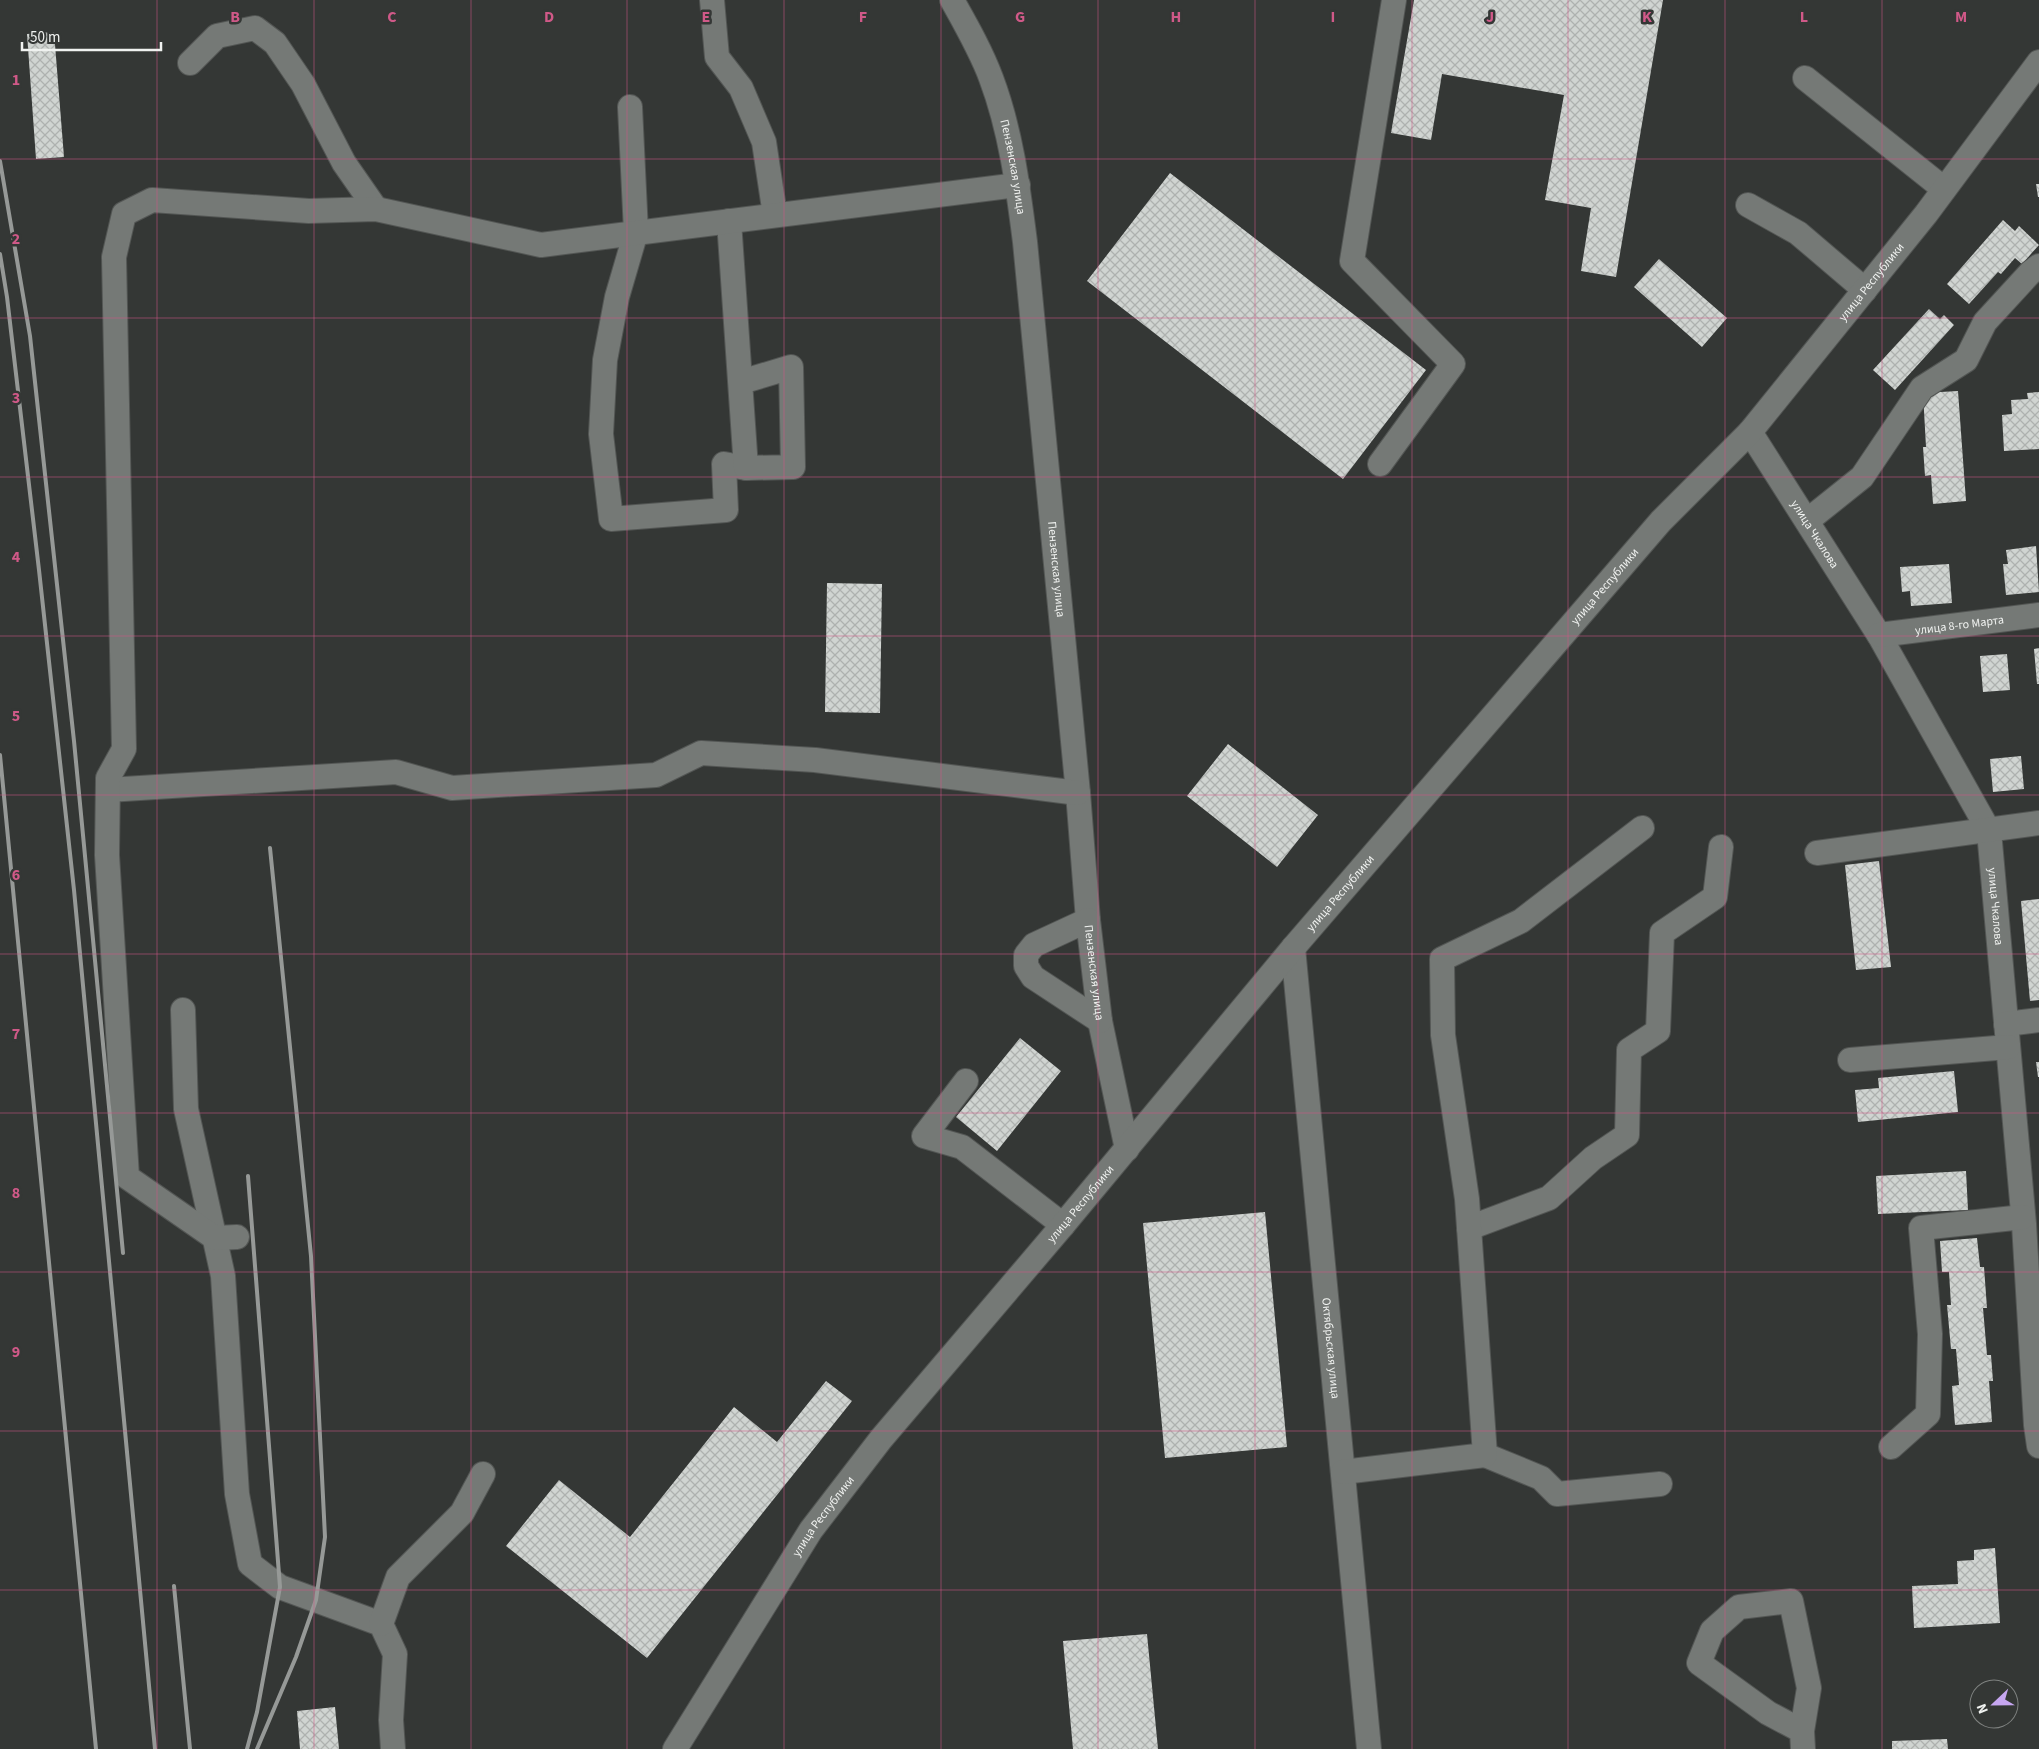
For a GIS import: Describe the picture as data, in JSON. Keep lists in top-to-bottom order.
{
  "streets": {
    "street": [
      "Пензенская улица",
      "улица Республики",
      "улица Чкалова",
      "улица 8-го Марта",
      "Октябрьская улица"
    ]
  },
  "crossings": [
    ["Пензенская улица", "улица Республики"],
    ["улица Республики", "улица Чкалова"],
    ["улица Республики", "Октябрьская улица"],
    ["улица Чкалова", "улица 8-го Марта"]
  ],
  "scale_bar": "50 m",
  "north": "left",
  "grid": {
    "columns": [
      "B",
      "C",
      "D",
      "E",
      "F",
      "G",
      "H",
      "I",
      "J",
      "K",
      "L",
      "M"
    ],
    "rows": [
      "1",
      "2",
      "3",
      "4",
      "5",
      "6",
      "7",
      "8",
      "9"
    ]
  }
}
